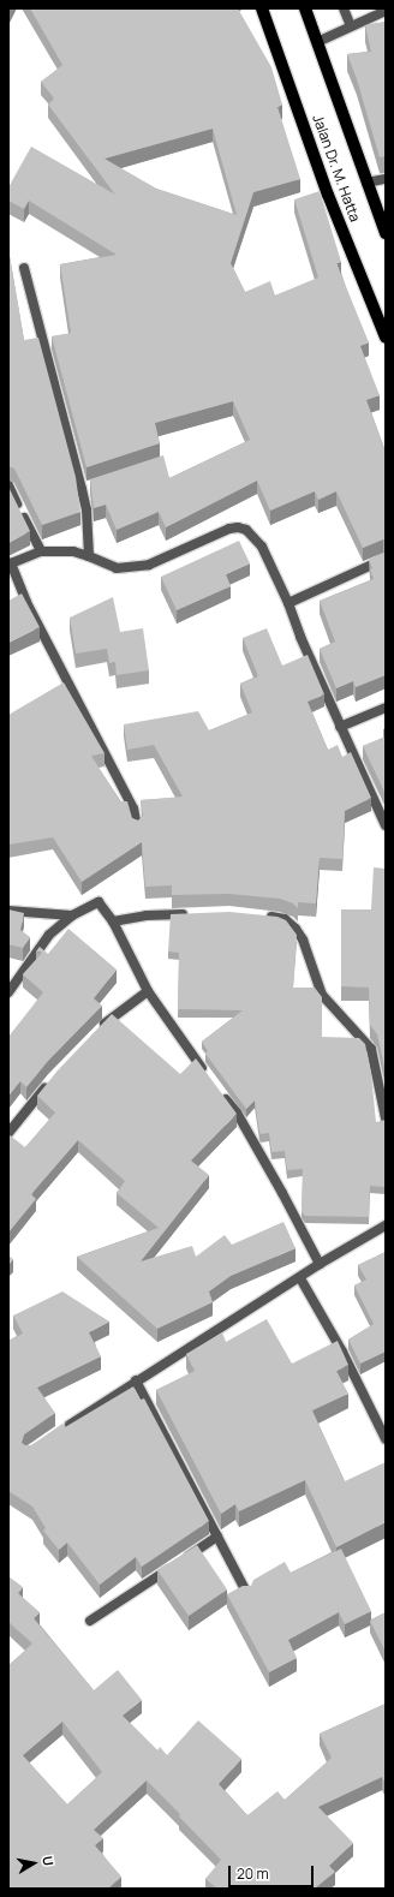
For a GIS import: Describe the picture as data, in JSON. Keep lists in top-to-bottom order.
{
  "streets": {
    "main road": ["Jalan Dr. M. Hatta"]
  },
  "scale_bar": "20 m",
  "north": "right"
}
